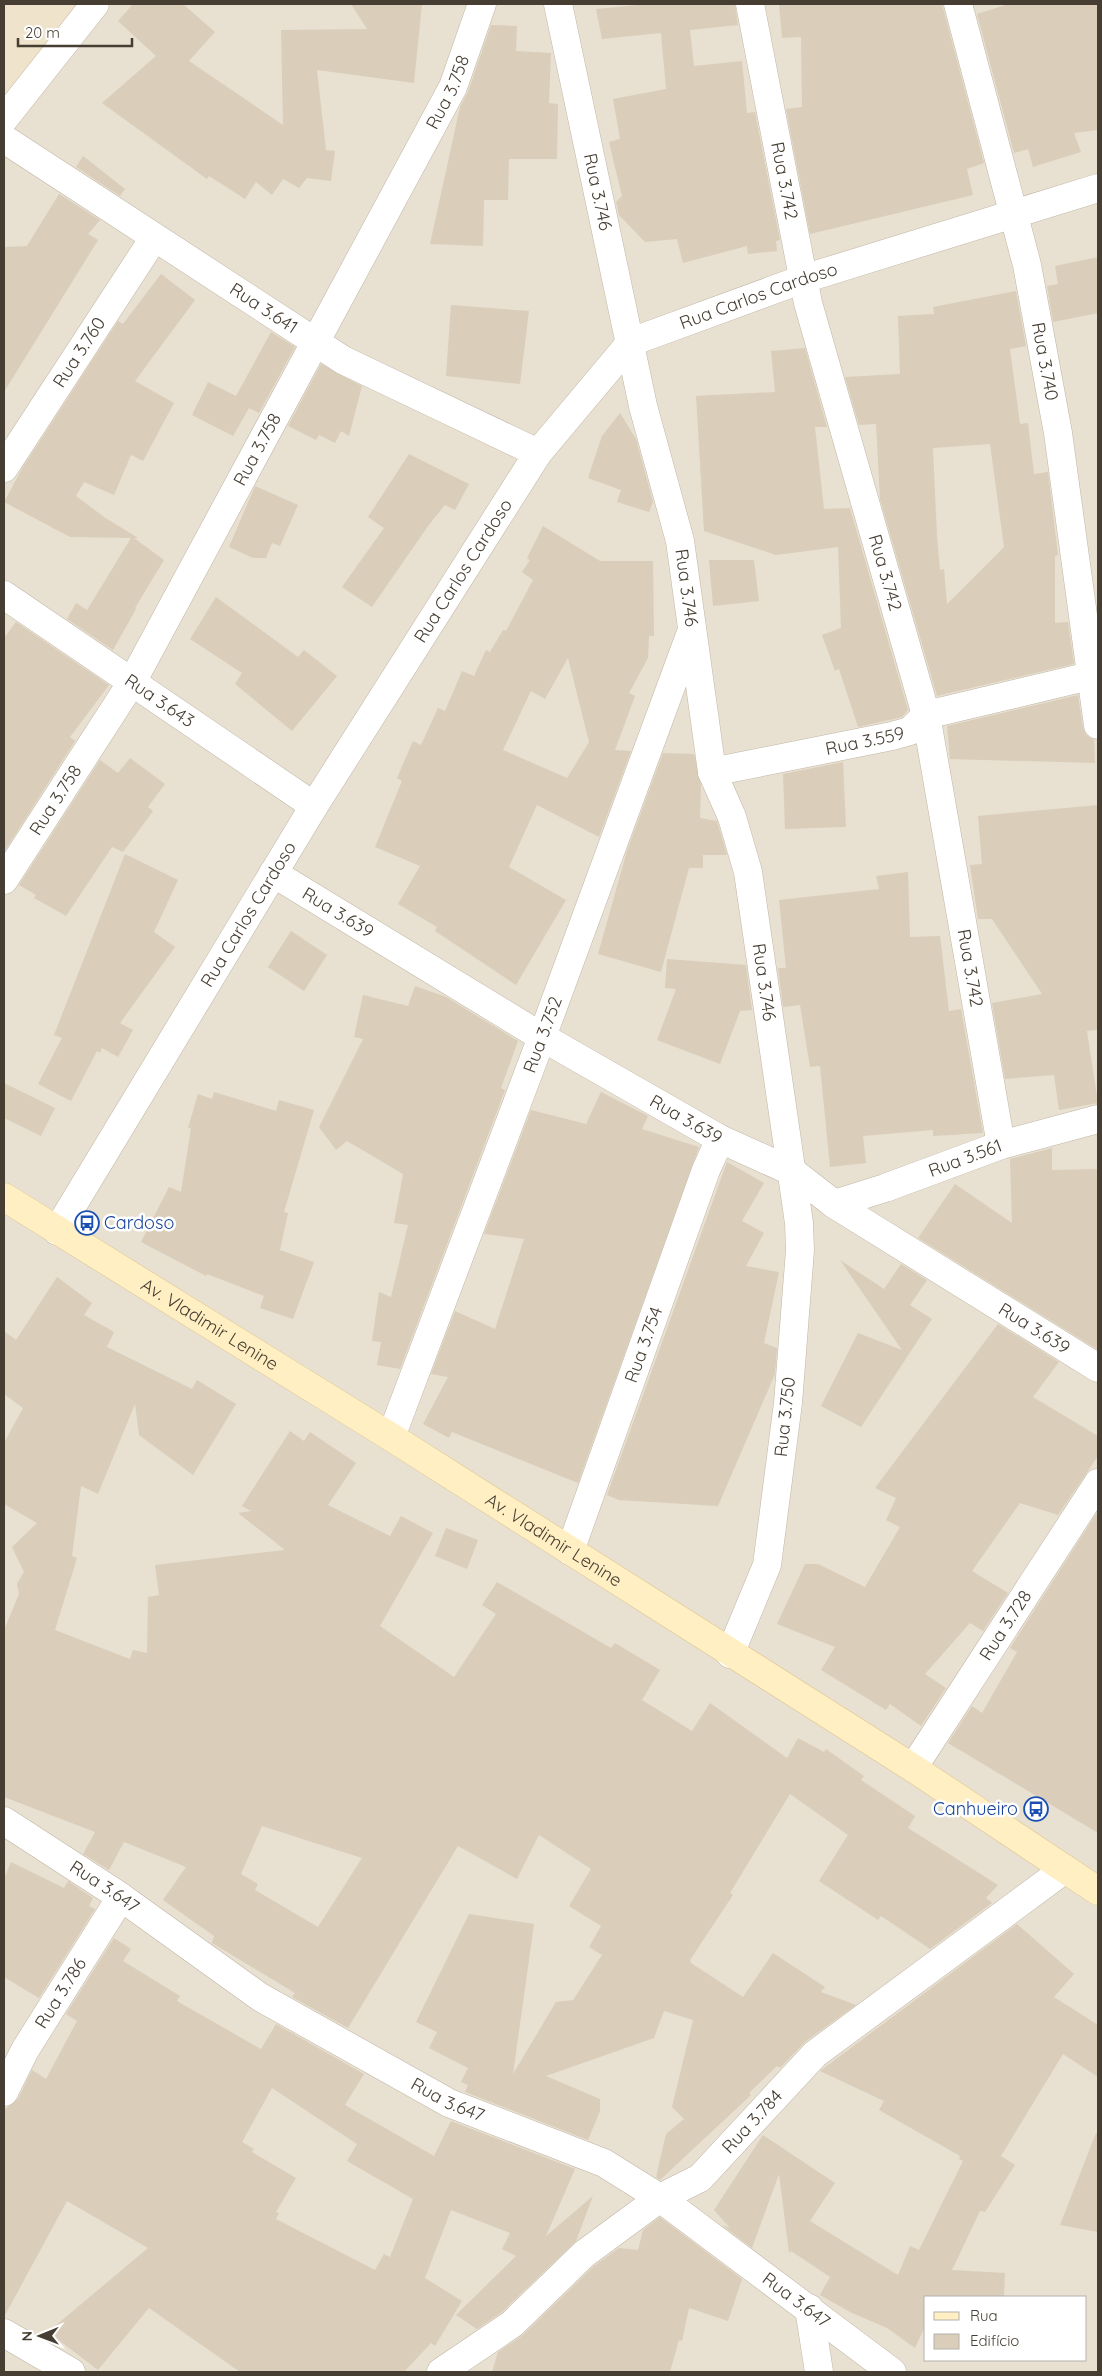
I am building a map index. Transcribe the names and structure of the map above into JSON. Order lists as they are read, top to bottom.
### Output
{
  "streets": {
    "main road": ["Av. Vladimir Lenine"],
    "street": [
      "Rua 3.758",
      "Rua 3.742",
      "Rua 3.746",
      "Rua Carlos Cardoso",
      "Rua 3.641",
      "Rua 3.760",
      "Rua 3.740",
      "Rua 3.643",
      "Rua 3.559",
      "Rua 3.639",
      "Rua 3.752",
      "Rua 3.561",
      "Rua 3.754",
      "Rua 3.750",
      "Rua 3.728",
      "Rua 3.647",
      "Rua 3.786",
      "Rua 3.784"
    ]
  },
  "crossings": [
    ["Rua 3.758", "Rua 3.641"],
    ["Rua 3.758", "Rua 3.643"],
    ["Rua 3.742", "Rua Carlos Cardoso"],
    ["Rua 3.742", "Rua 3.559"],
    ["Rua 3.742", "Rua 3.561"],
    ["Rua 3.746", "Rua Carlos Cardoso"],
    ["Rua 3.746", "Rua 3.559"],
    ["Rua 3.746", "Rua 3.639"],
    ["Rua 3.746", "Rua 3.752"],
    ["Rua 3.746", "Rua 3.750"],
    ["Rua Carlos Cardoso", "Rua 3.641"],
    ["Rua Carlos Cardoso", "Rua 3.740"],
    ["Rua Carlos Cardoso", "Rua 3.643"],
    ["Rua Carlos Cardoso", "Rua 3.639"],
    ["Rua Carlos Cardoso", "Av. Vladimir Lenine"],
    ["Rua 3.641", "Rua 3.760"],
    ["Rua 3.740", "Rua 3.559"],
    ["Rua 3.639", "Rua 3.752"],
    ["Rua 3.639", "Rua 3.561"],
    ["Rua 3.639", "Rua 3.754"],
    ["Rua 3.639", "Rua 3.750"],
    ["Rua 3.752", "Av. Vladimir Lenine"],
    ["Av. Vladimir Lenine", "Rua 3.754"],
    ["Av. Vladimir Lenine", "Rua 3.750"],
    ["Av. Vladimir Lenine", "Rua 3.728"],
    ["Av. Vladimir Lenine", "Rua 3.784"],
    ["Rua 3.647", "Rua 3.786"],
    ["Rua 3.647", "Rua 3.784"]
  ],
  "places": {
    "bus stop": ["Cardoso", "Canhueiro"]
  },
  "legend": ["Rua", "Edifício"],
  "scale_bar": "20 m",
  "north": "left"
}
